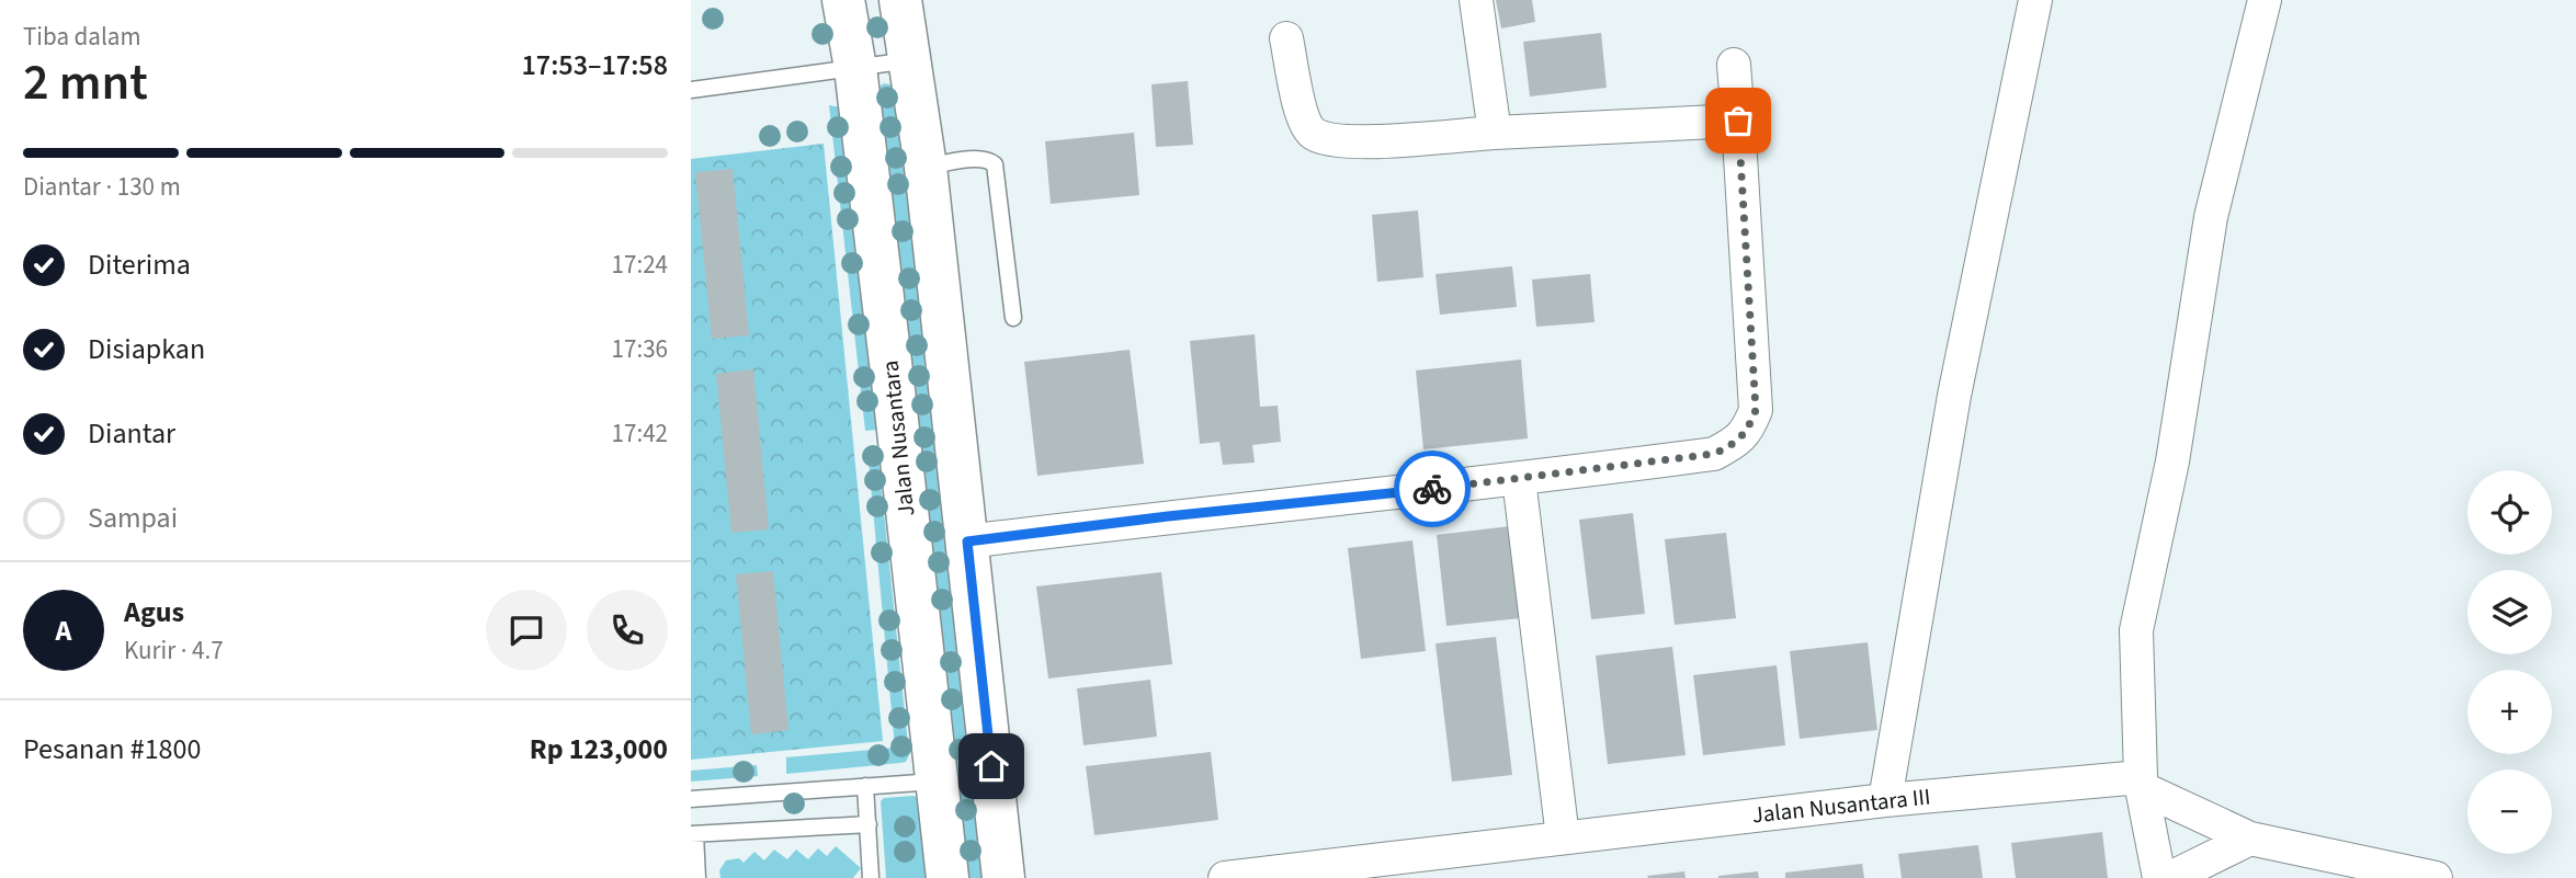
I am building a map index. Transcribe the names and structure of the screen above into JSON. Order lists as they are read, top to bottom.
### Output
{
  "streets": {
    "street": ["Jalan Nusantara", "Jalan Nusantara III"]
  },
  "page": {
    "heading": ["2 mnt", "Tiba dalam", "17:53–17:58"],
    "panel": [
      "Agus",
      "Kurir · 4.7",
      "Pesanan #1800",
      "Rp 123,000"
    ],
    "bar": "Diantar · 130 m",
    "list": [
      ["Diterima", "17:24"],
      ["Disiapkan", "17:36"],
      ["Diantar", "17:42"],
      "Sampai"
    ],
    "map_buttons": ["+", "−"],
    "round": "A"
  }
}
